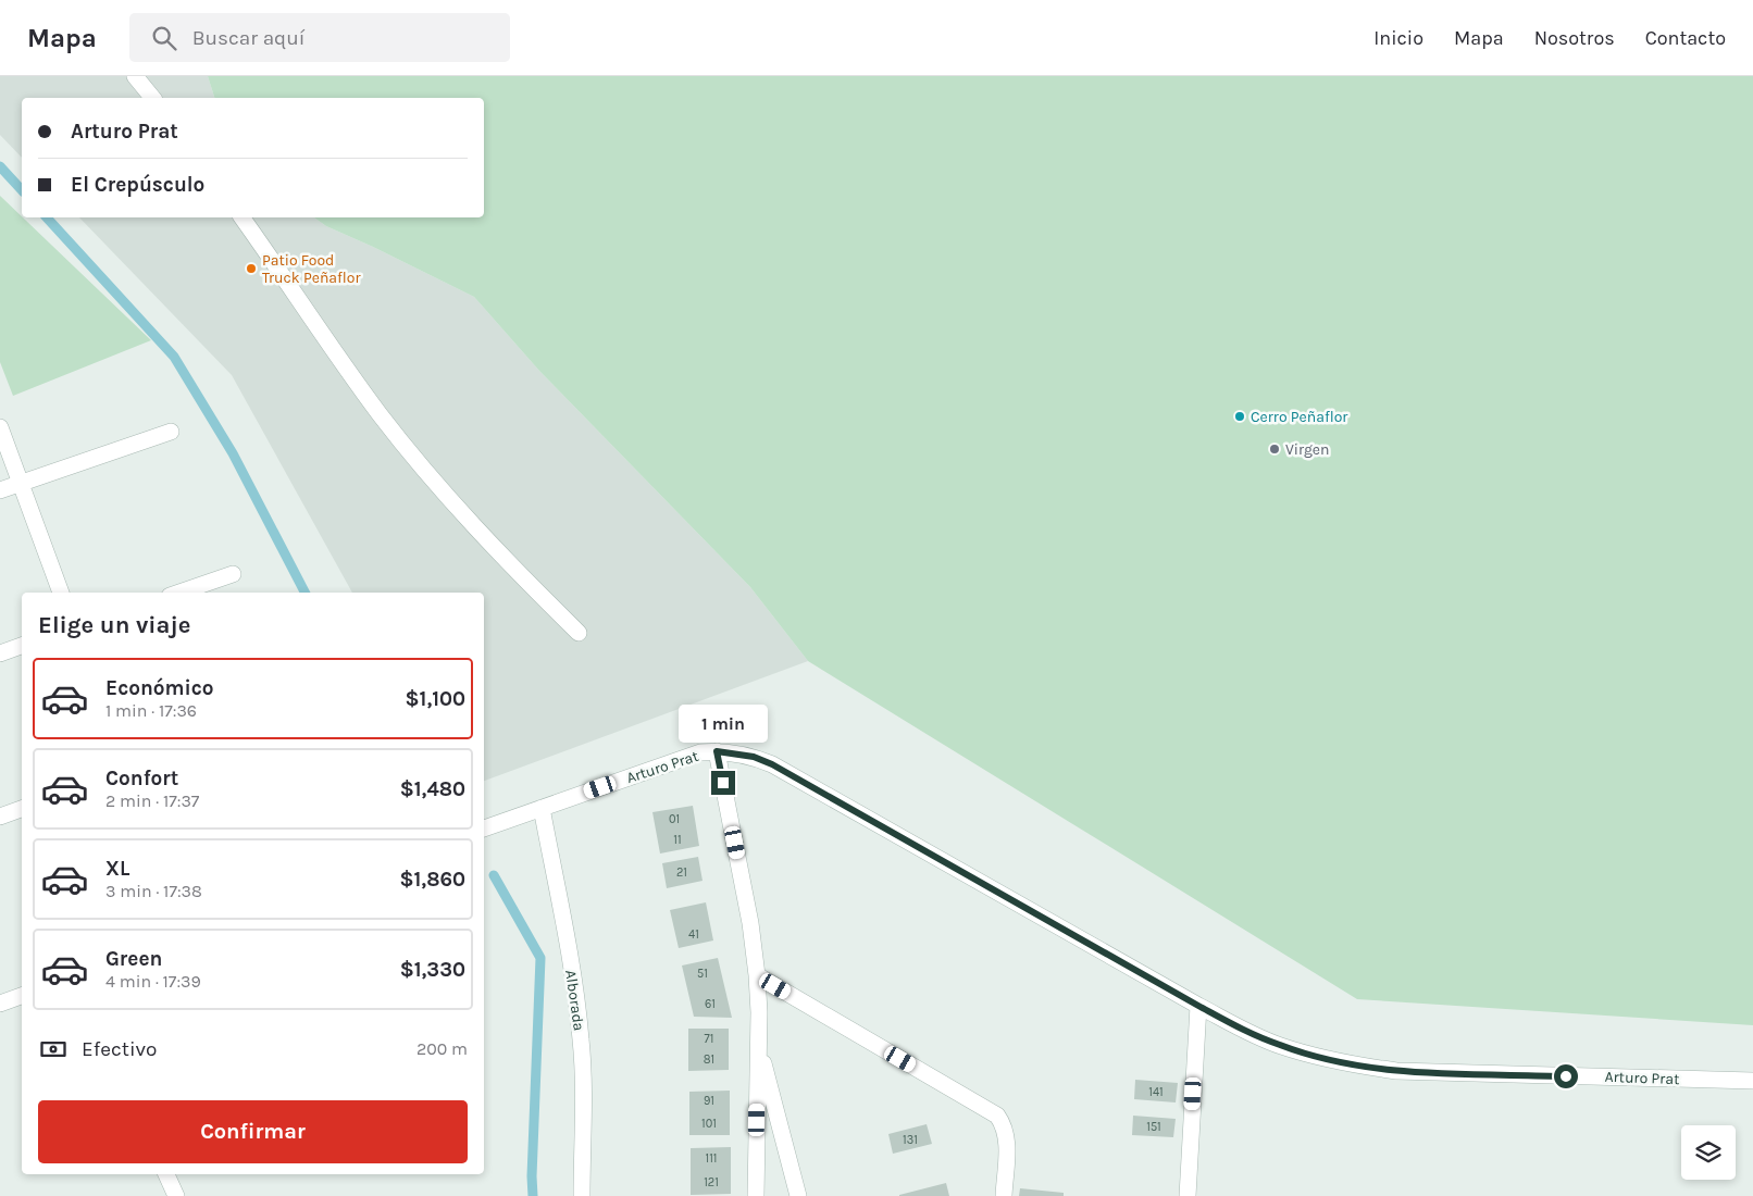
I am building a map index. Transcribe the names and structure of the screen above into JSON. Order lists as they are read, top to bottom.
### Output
{
  "streets": {
    "street": ["Arturo Prat", "Alborada"]
  },
  "crossings": [
    ["Arturo Prat", "Alborada"]
  ],
  "places": ["Patio Food Truck Peñaflor", "Cerro Peñaflor", "Virgen"],
  "house_numbers": [
    "01",
    "11",
    "21",
    "41",
    "51",
    "61",
    "71",
    "81",
    "141",
    "91",
    "101",
    "151",
    "131",
    "111",
    "121"
  ],
  "page": {
    "header": "Mapa",
    "search": "Buscar aquí",
    "nav": [
      "Inicio",
      "Mapa",
      "Nosotros",
      "Contacto"
    ],
    "banner": ["Arturo Prat", "El Crepúsculo"],
    "heading": "Elige un viaje",
    "list": [
      {
        "name": "Económico",
        "note": "1 min · 17:36",
        "value": "$1,100"
      },
      {
        "name": "Confort",
        "note": "2 min · 17:37",
        "value": "$1,480"
      },
      {
        "name": "XL",
        "note": "3 min · 17:38",
        "value": "$1,860"
      },
      {
        "name": "Green",
        "note": "4 min · 17:39",
        "value": "$1,330"
      }
    ],
    "bubble": "1 min",
    "pay": ["Efectivo", "200 m"],
    "buttons": "Confirmar"
  }
}
